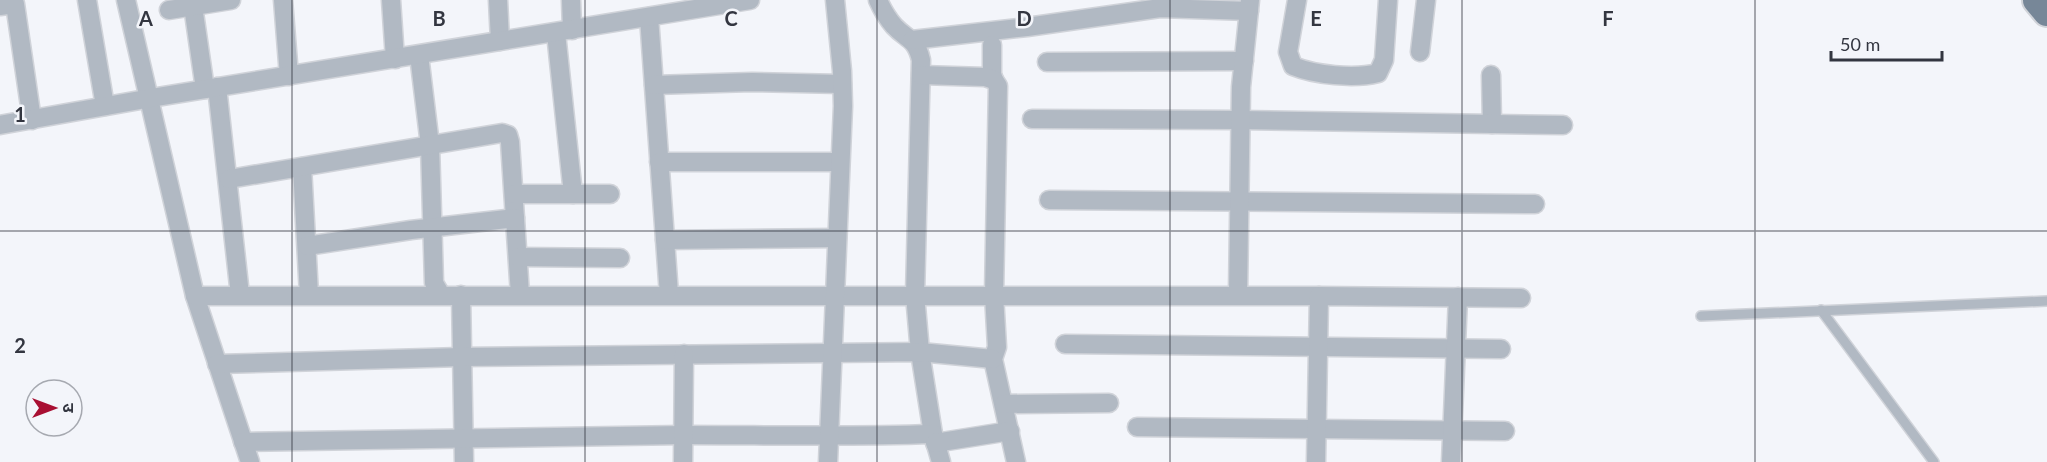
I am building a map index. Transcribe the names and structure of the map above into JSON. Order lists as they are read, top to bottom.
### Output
{
  "scale_bar": "50 m",
  "north": "right",
  "grid": {
    "columns": [
      "A",
      "B",
      "C",
      "D",
      "E",
      "F"
    ],
    "rows": ["1", "2"]
  }
}
